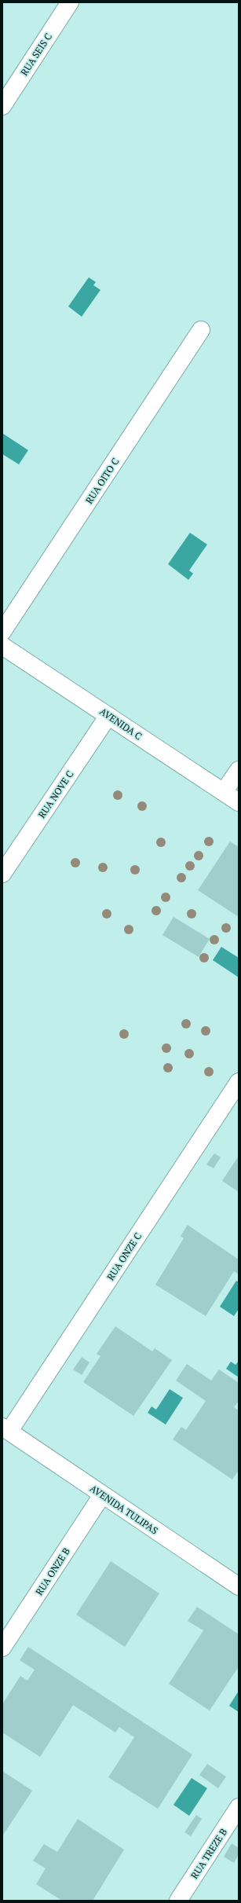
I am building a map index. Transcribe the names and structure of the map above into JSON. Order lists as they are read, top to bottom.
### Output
{
  "streets": {
    "street": [
      "RUA SEIS C",
      "RUA OITO C",
      "AVENIDA C",
      "RUA NOVE C",
      "RUA ONZE C",
      "AVENIDA TULIPAS",
      "RUA ONZE B",
      "RUA TREZE B"
    ]
  },
  "crossings": [
    ["AVENIDA C", "RUA NOVE C"],
    ["RUA ONZE C", "AVENIDA TULIPAS"],
    ["AVENIDA TULIPAS", "RUA ONZE B"]
  ]
}
